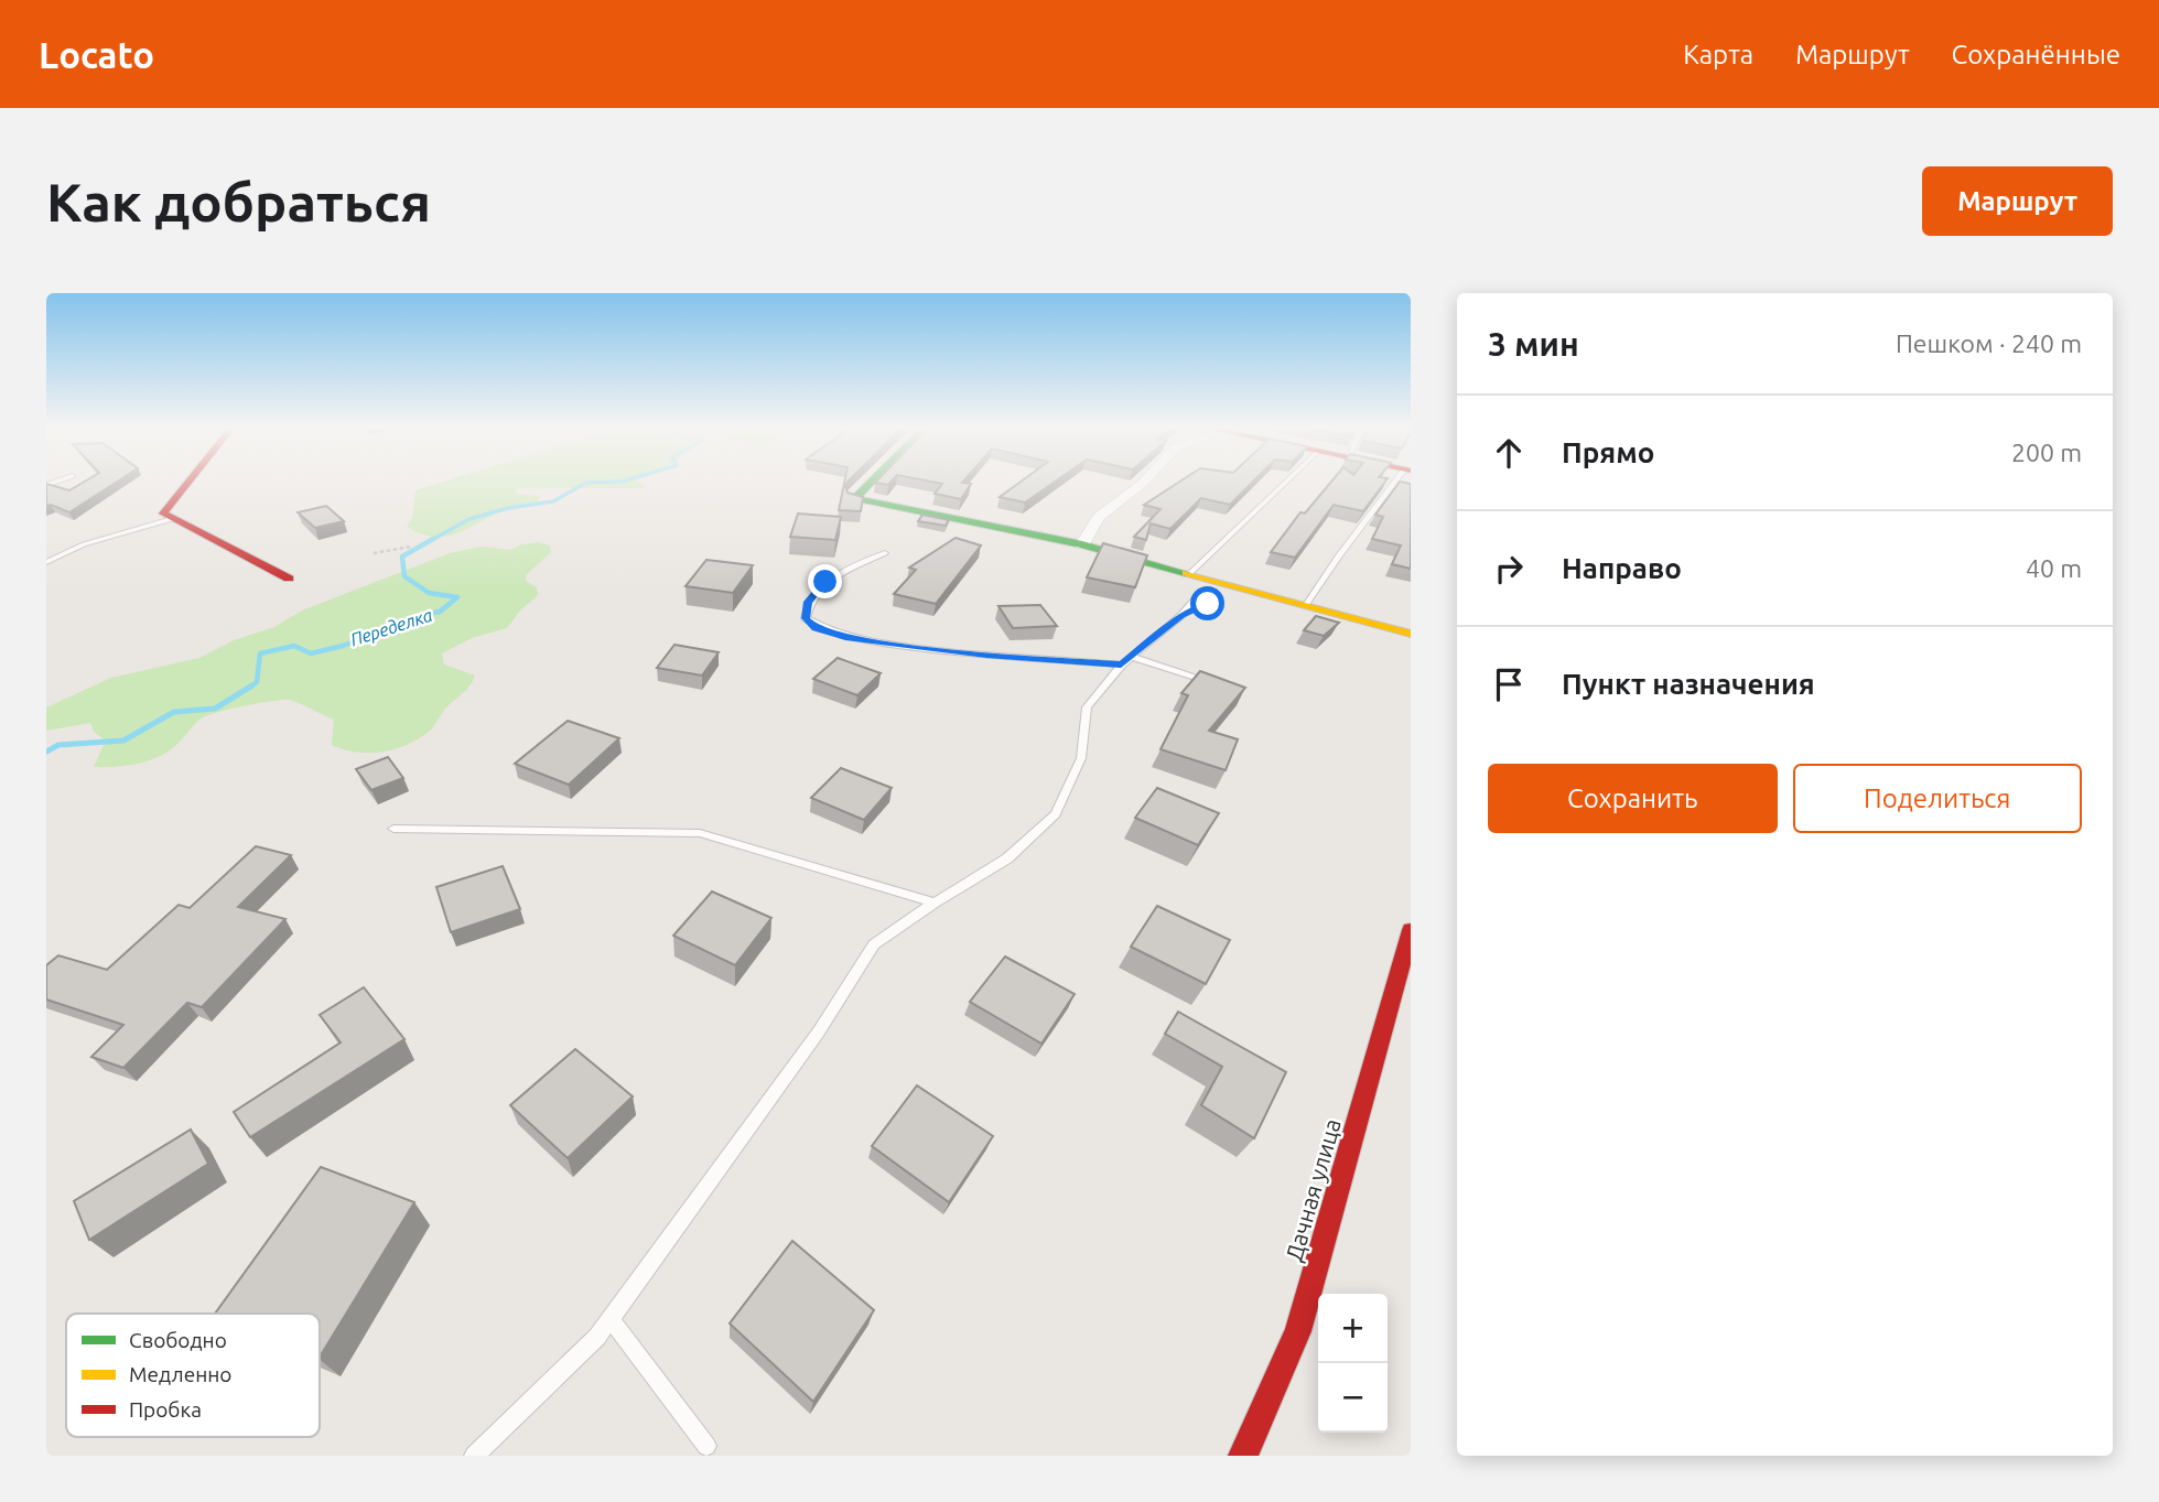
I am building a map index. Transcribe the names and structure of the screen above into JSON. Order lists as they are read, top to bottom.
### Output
{
  "streets": {
    "street": ["Дачная улица"]
  },
  "water": ["Переделка"],
  "legend": ["Свободно", "Медленно", "Пробка"],
  "page": {
    "header": "Locato",
    "nav": ["Карта", "Маршрут", "Сохранённые"],
    "buttons": [
      "Маршрут",
      ["Сохранить", "Поделиться"]
    ],
    "title": "Как добраться",
    "heading": ["3 мин", "Пешком · 240 m"],
    "list": [
      ["Прямо", "200 m"],
      ["Направо", "40 m"],
      "Пункт назначения"
    ],
    "map_buttons": ["+", "−"]
  }
}
